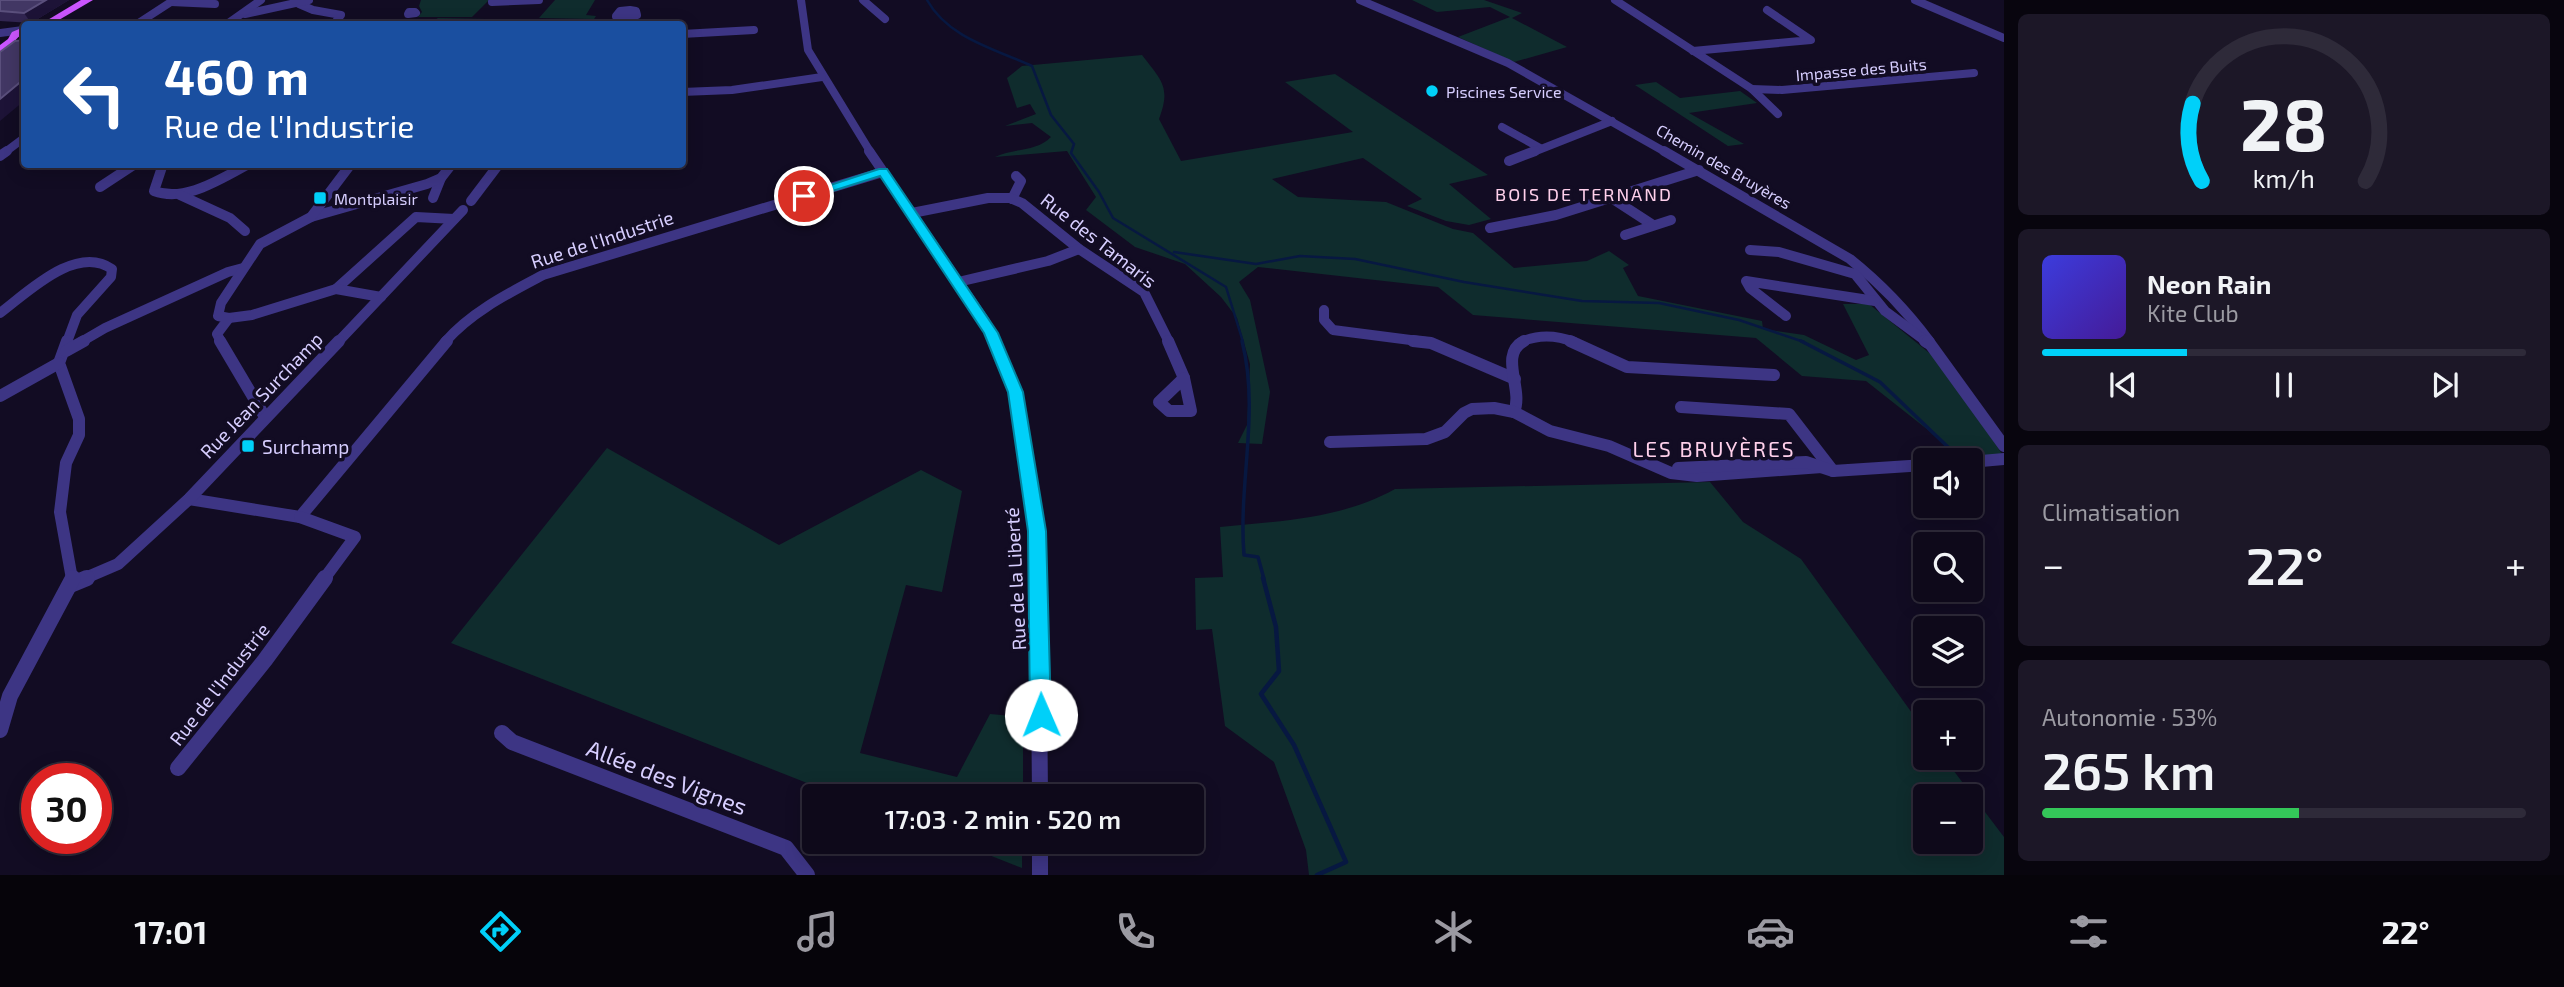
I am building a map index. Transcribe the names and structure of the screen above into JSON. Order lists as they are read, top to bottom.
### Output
{
  "streets": {
    "street": [
      "Impasse des Buits",
      "Chemin des Bruyères",
      "Rue de l'Industrie",
      "Rue des Tamaris",
      "Rue Jean Surchamp",
      "Rue de la Liberté",
      "Allée des Vignes"
    ]
  },
  "crossings": [
    ["Rue de l'Industrie", "Rue Jean Surchamp"],
    ["Rue de l'Industrie", "Rue de la Liberté"],
    ["Rue des Tamaris", "Rue de la Liberté"]
  ],
  "districts": ["BOIS DE TERNAND", "LES BRUYÈRES"],
  "places": {
    "other": ["Piscines Service"],
    "transit": ["Montplaisir", "Surchamp"]
  },
  "page": {
    "turn": ["460 m", "Rue de l'Industrie"],
    "song": ["Neon Rain", "Kite Club"],
    "tile": [
      "Climatisation",
      ["Autonomie · 53%", "265 km"]
    ],
    "map_buttons": ["+", "−"],
    "heat": ["−", "22°", "+"],
    "limit": "30",
    "trip": "17:03 · 2 min · 520 m",
    "tabs": ["17:01", "22°"],
    "gauge": ["28", "km/h"]
  }
}
